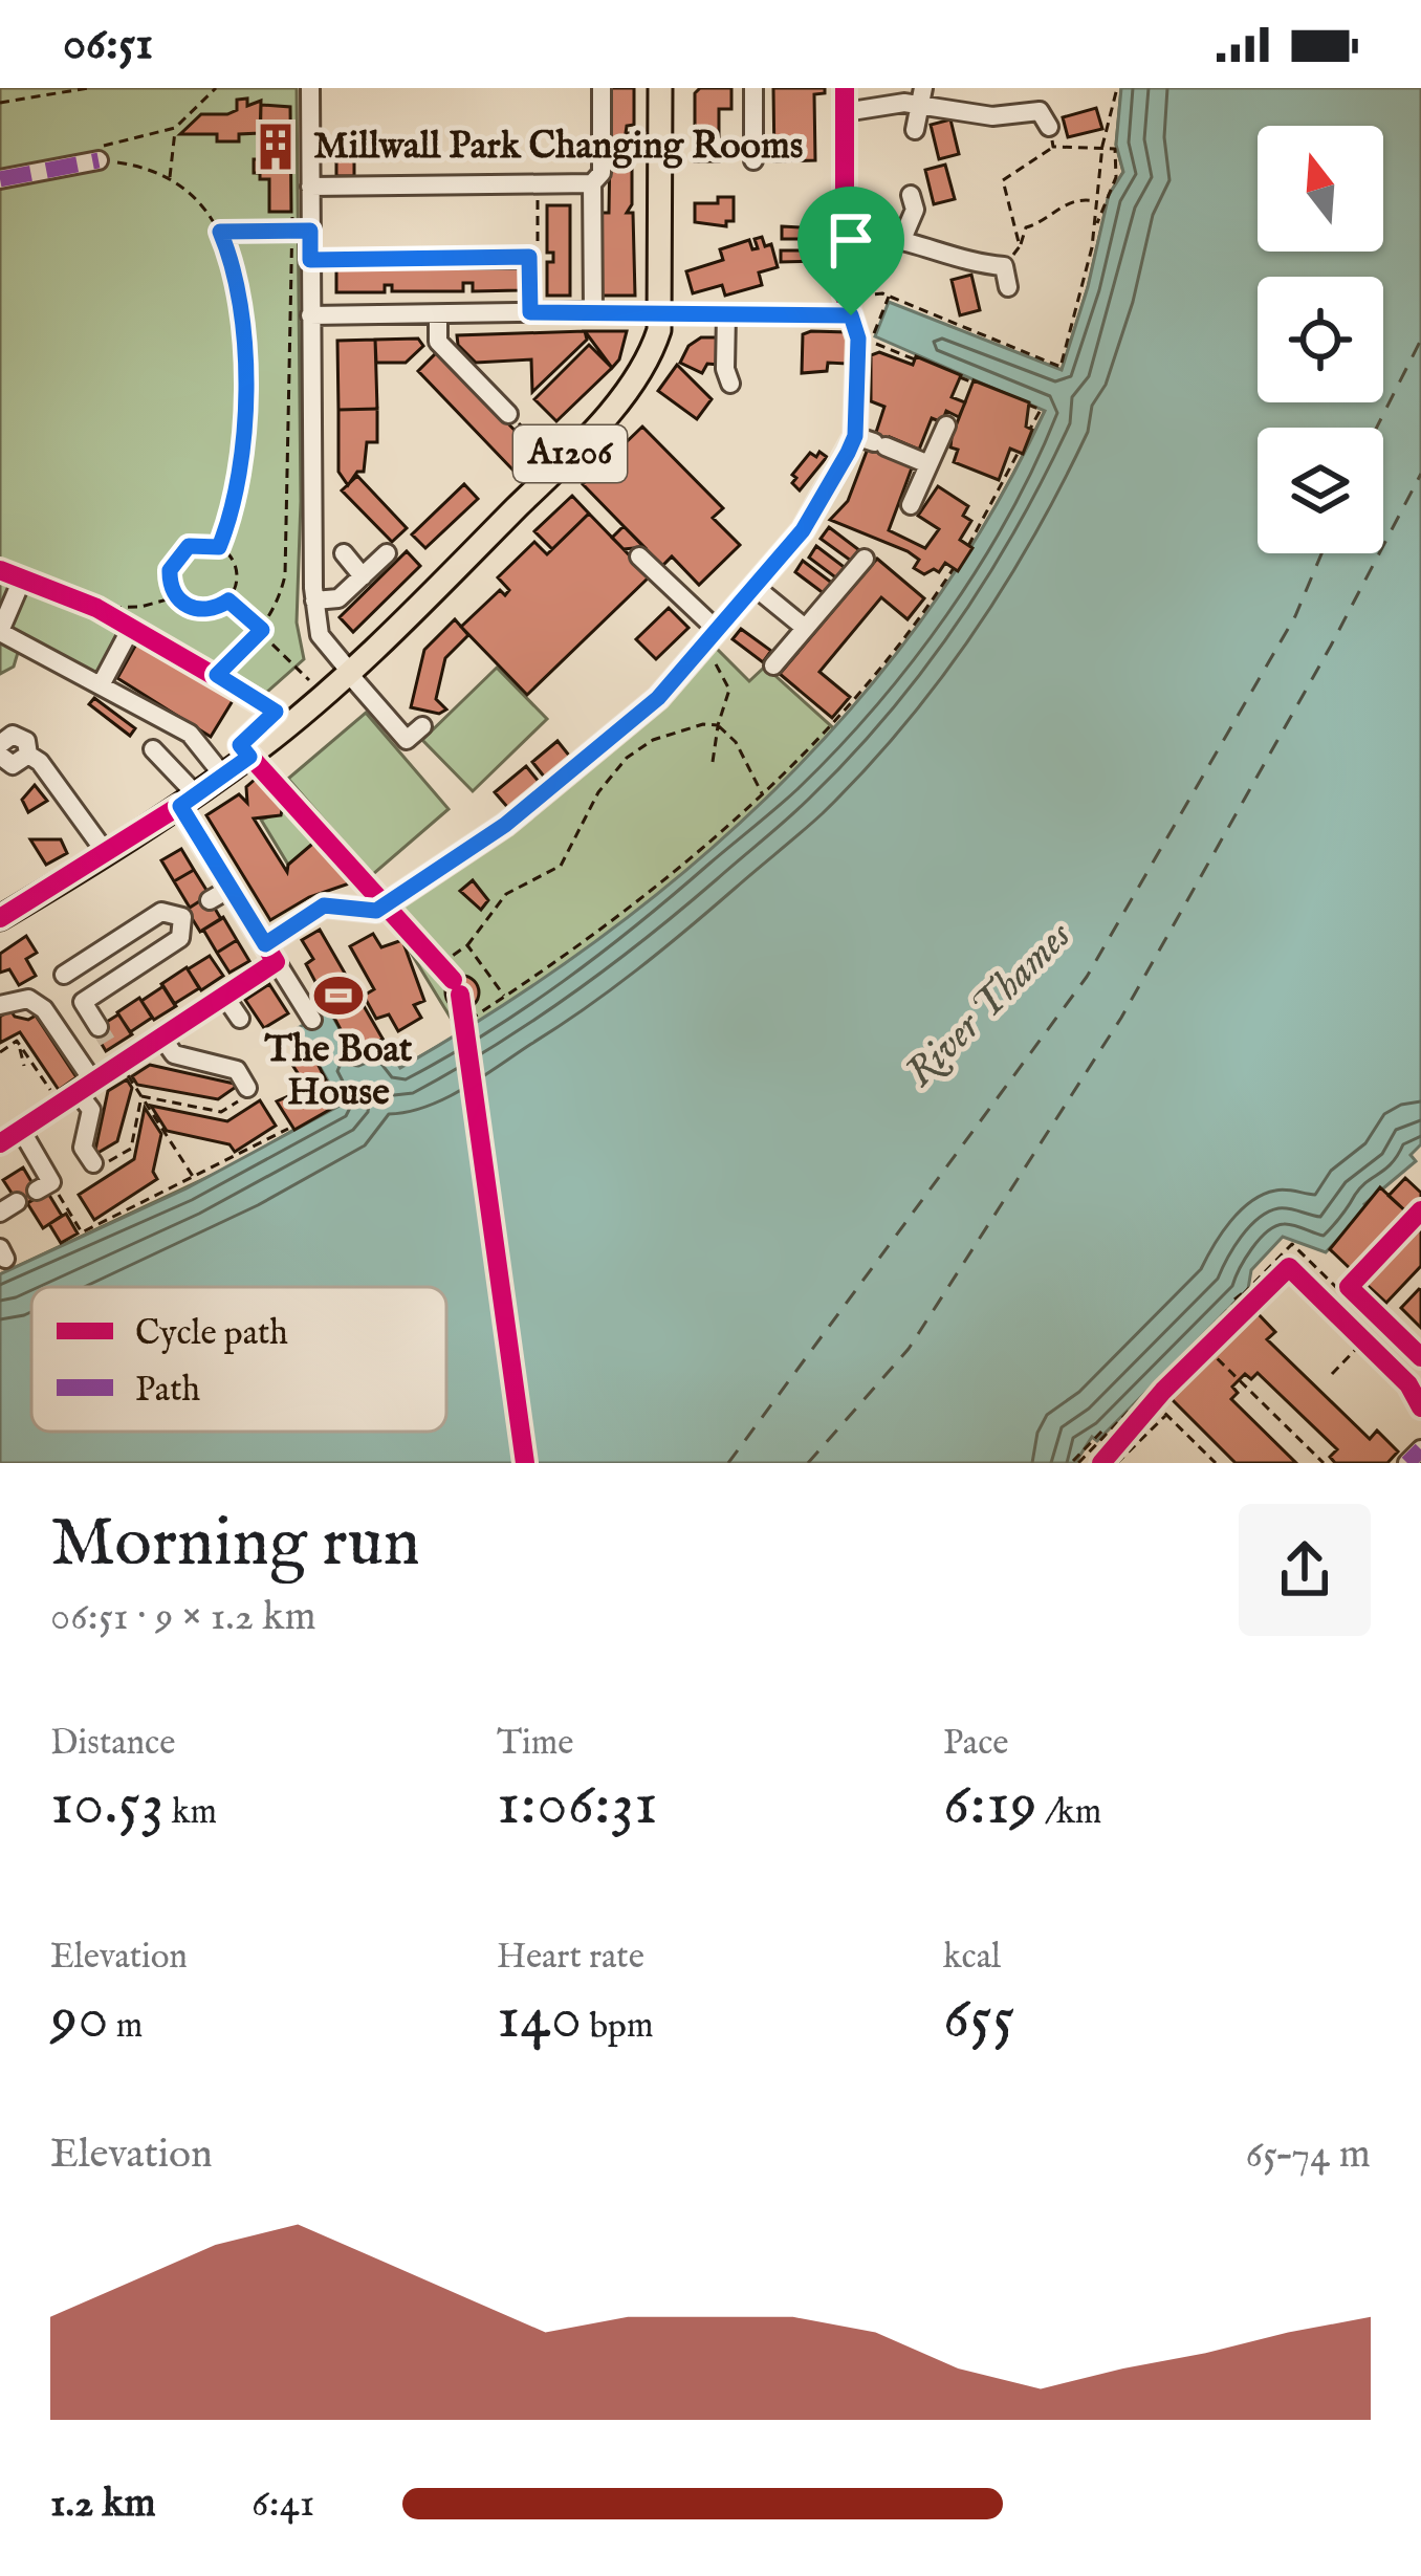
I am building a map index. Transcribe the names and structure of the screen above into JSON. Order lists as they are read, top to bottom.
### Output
{
  "streets": {
    "main road": ["A1206"]
  },
  "water": ["River Thames"],
  "places": {
    "building": ["Millwall Park Changing Rooms"],
    "sports": ["The Boat House"]
  },
  "legend": ["Cycle path", "Path"],
  "north": "top",
  "page": {
    "status": "06:51",
    "heading": ["Morning run", "06:51 · 9 × 1.2 km"],
    "stats": [
      ["Distance", "10.53 km"],
      ["Time", "1:06:31"],
      ["Pace", "6:19 /km"],
      ["Elevation", "90 m"],
      ["Heart rate", "140 bpm"],
      ["kcal", "655"]
    ],
    "chart": ["Elevation", "65–74 m"],
    "list": [
      {
        "name": "1.2 km",
        "note": "6:41"
      }
    ]
  }
}
